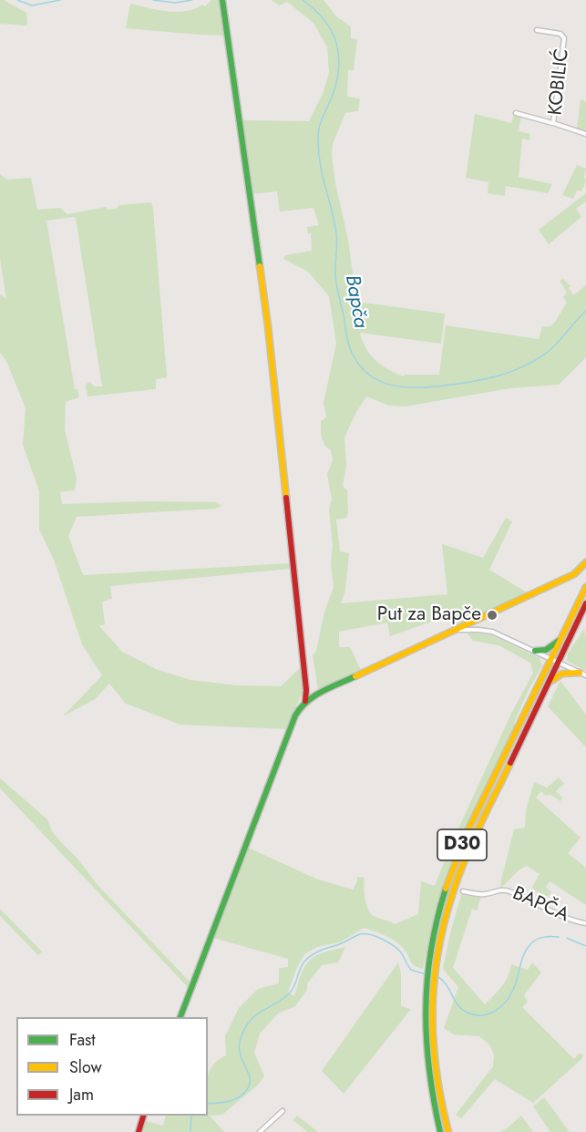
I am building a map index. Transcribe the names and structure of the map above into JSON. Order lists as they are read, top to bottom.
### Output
{
  "streets": {
    "main road": ["D30"],
    "street": ["KOBILIĆ", "BAPČA"]
  },
  "water": ["Bapča"],
  "places": ["Put za Bapče"],
  "legend": ["Fast", "Slow", "Jam"]
}
